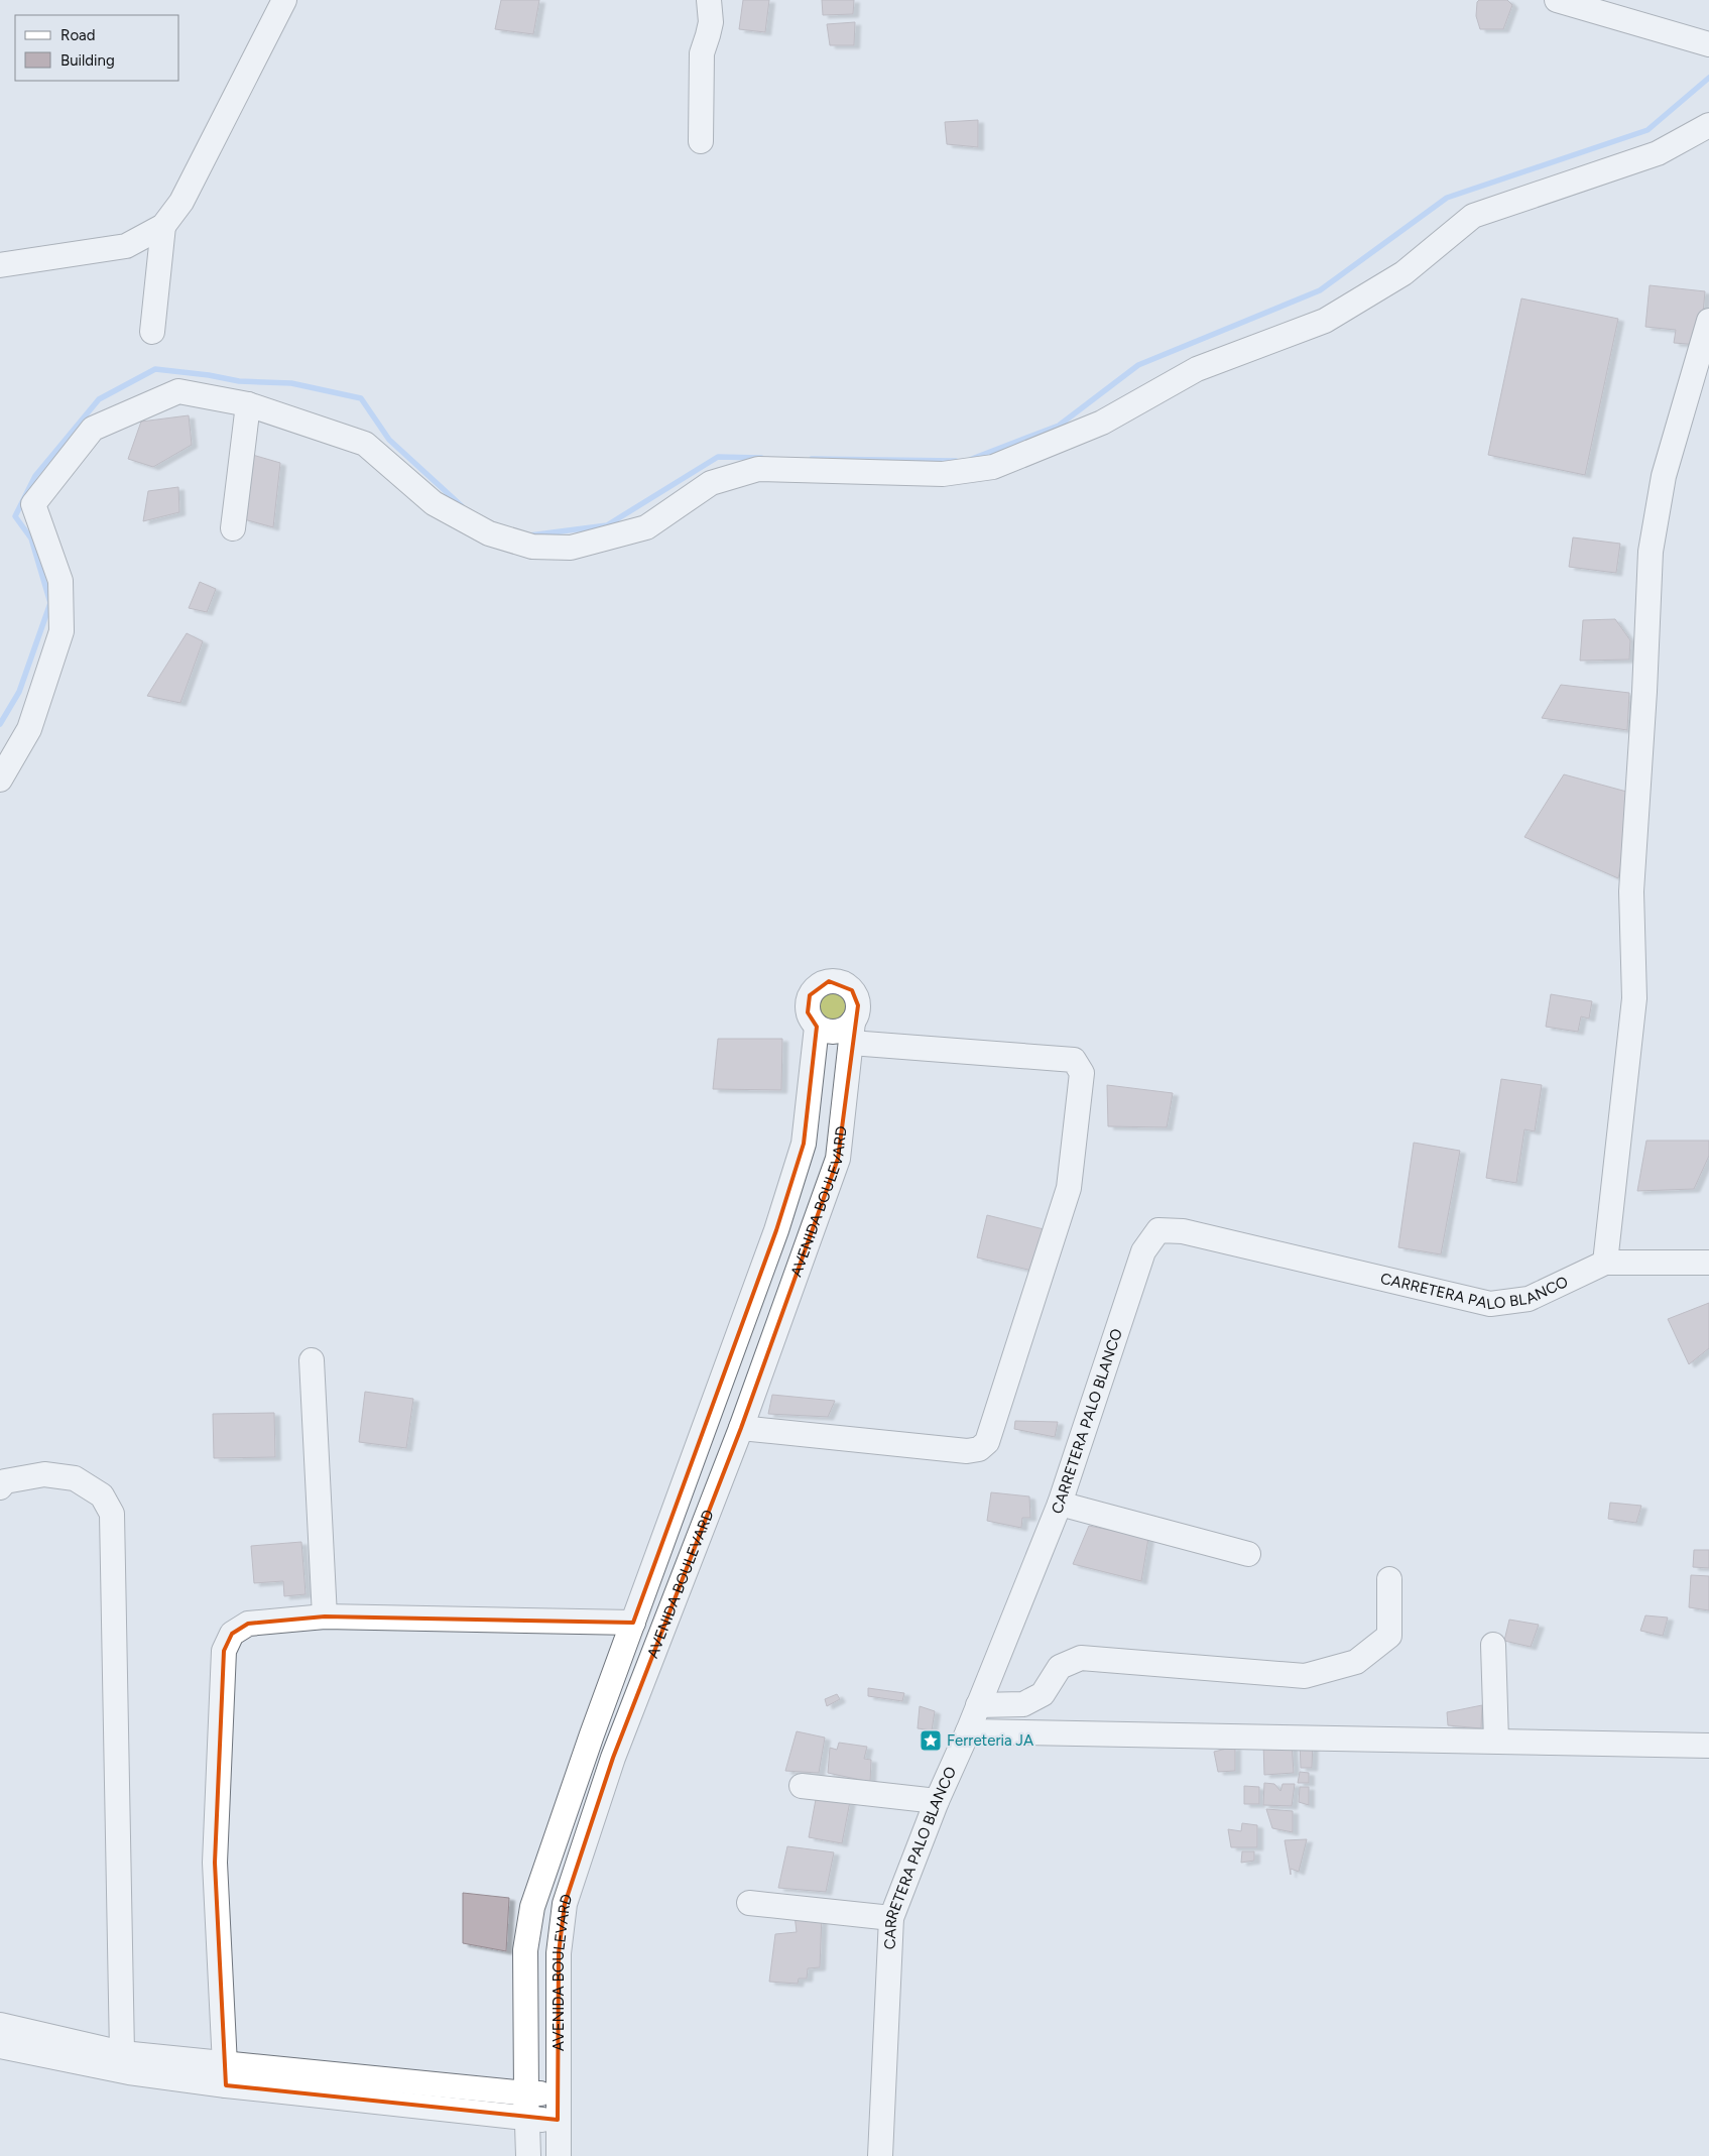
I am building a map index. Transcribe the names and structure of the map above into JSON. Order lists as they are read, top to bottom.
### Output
{
  "streets": {
    "street": ["AVENIDA BOULEVARD", "CARRETERA PALO BLANCO"]
  },
  "places": {
    "place": ["Ferreteria JA"]
  },
  "legend": ["Road", "Building"]
}
